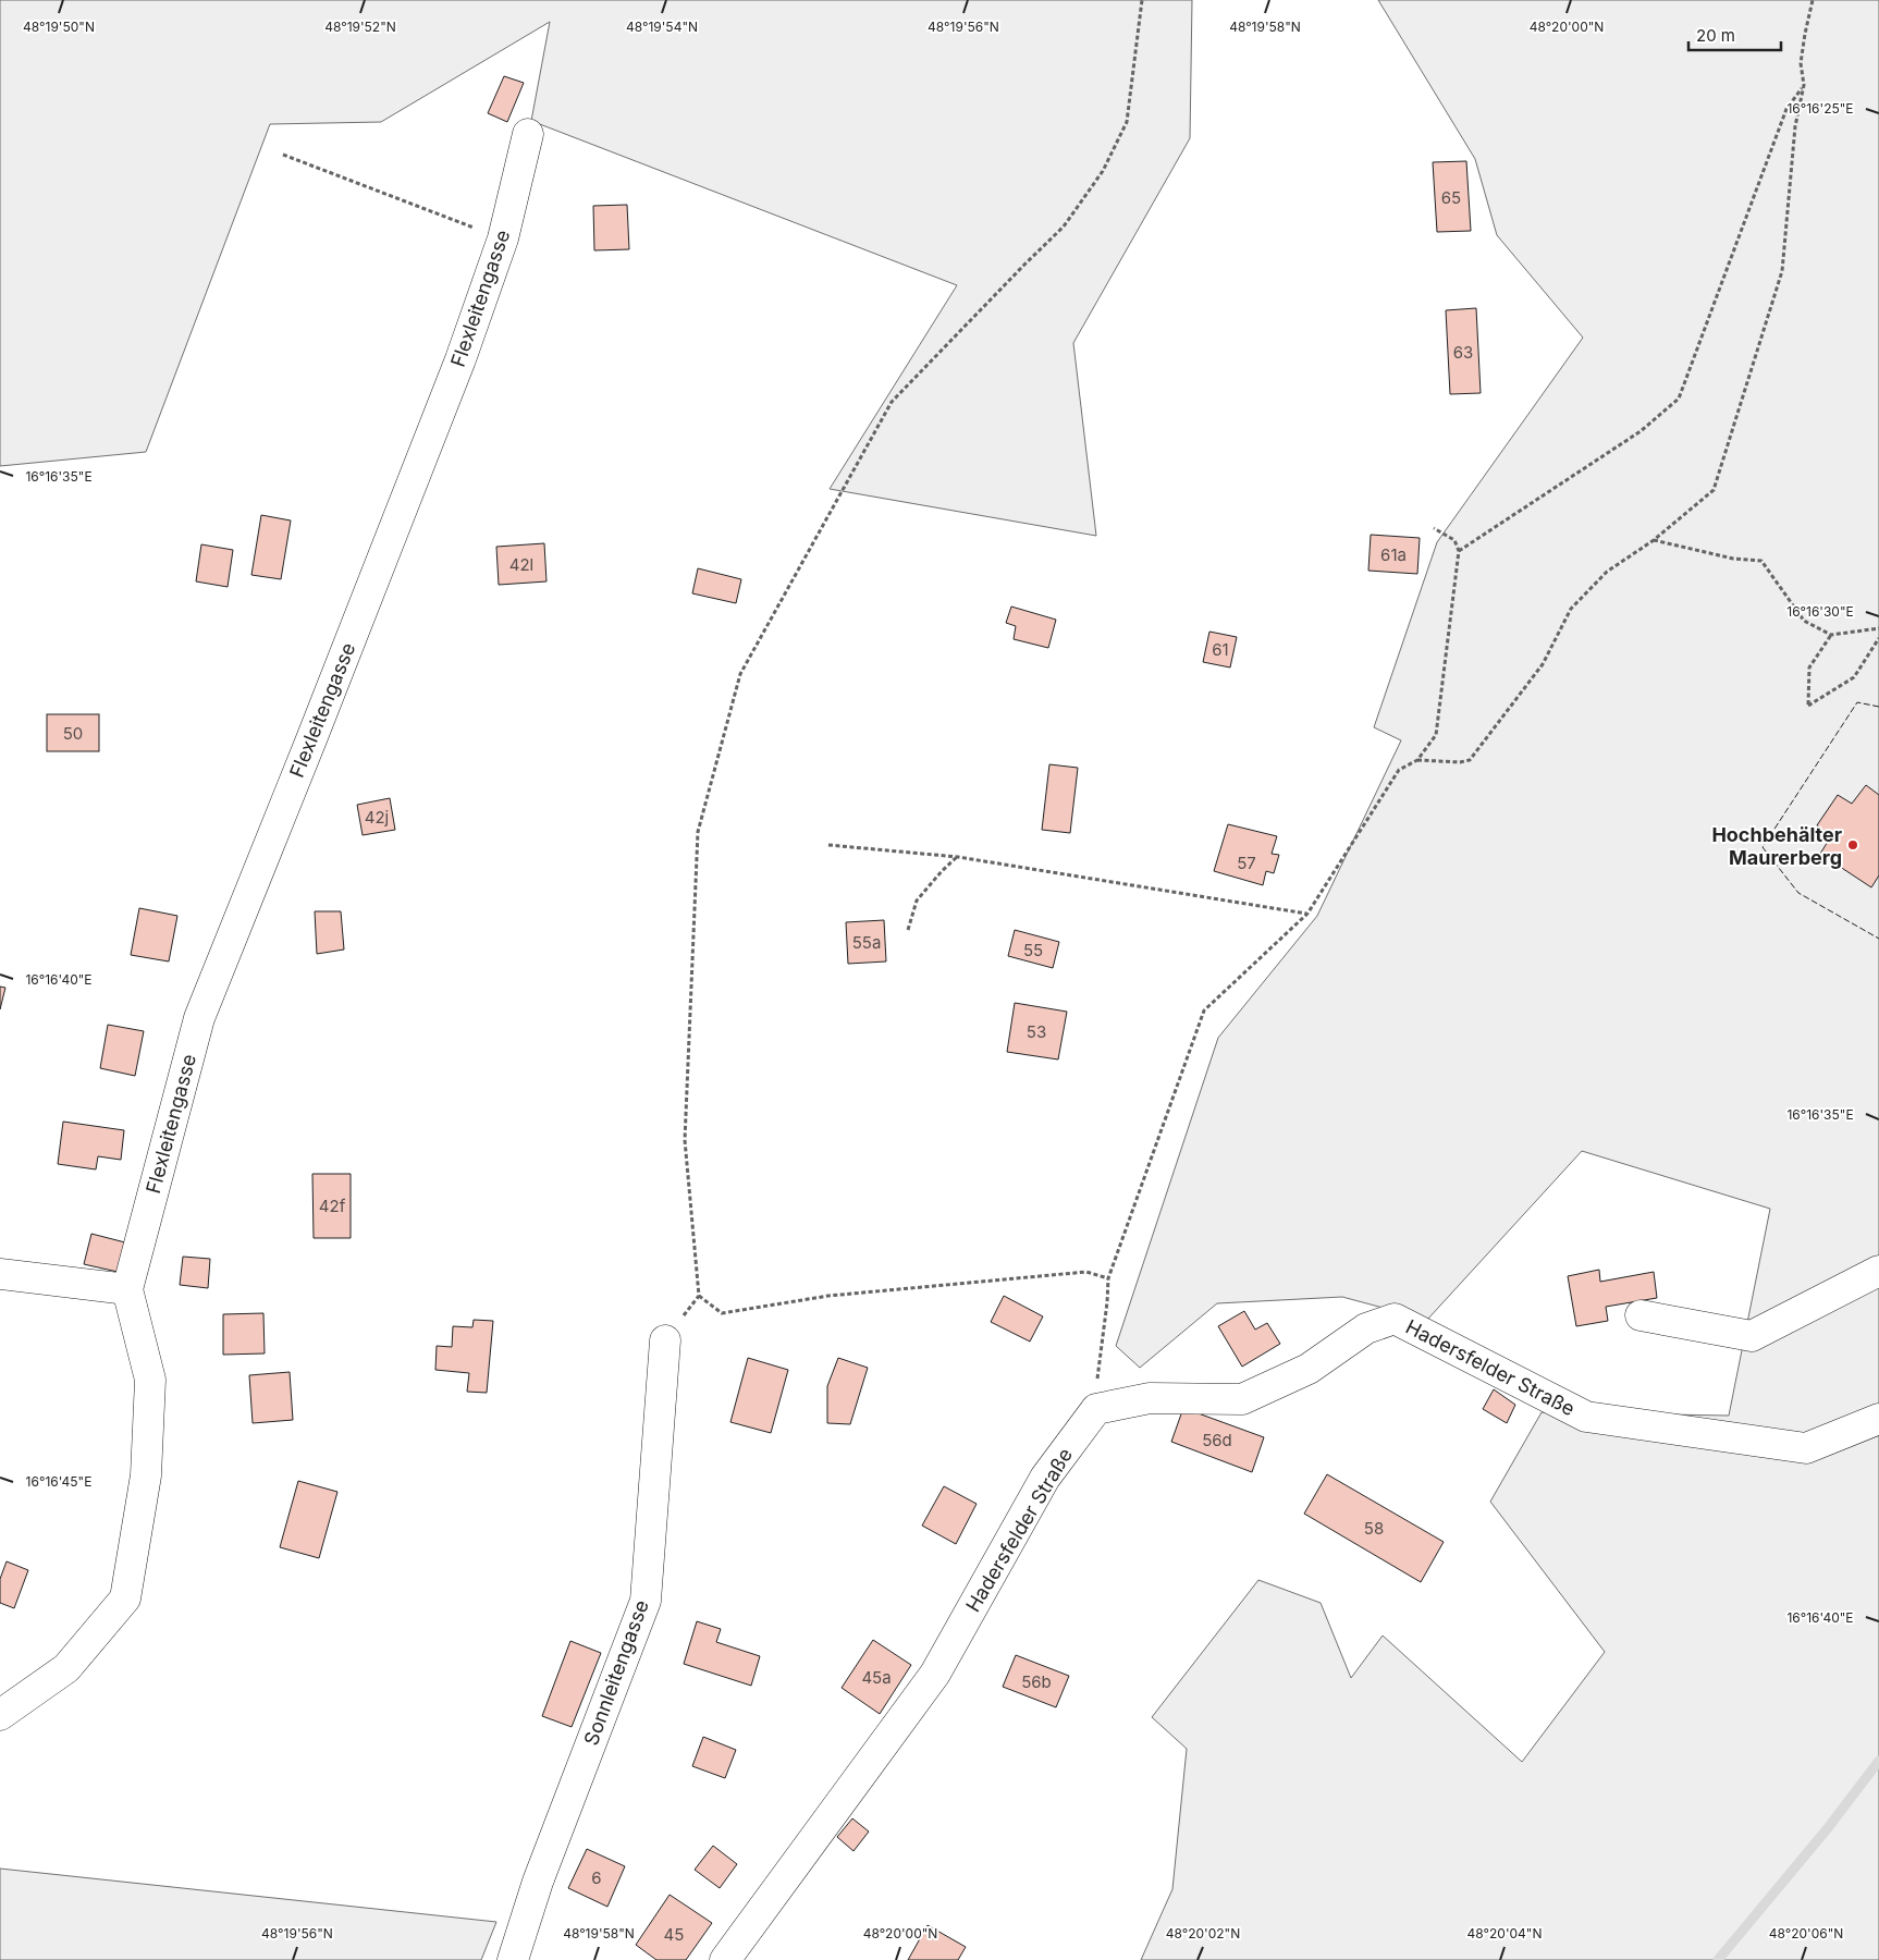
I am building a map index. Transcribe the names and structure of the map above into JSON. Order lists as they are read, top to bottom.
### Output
{
  "streets": {
    "street": ["Flexleitengasse", "Hadersfelder Straße", "Sonnleitengasse"]
  },
  "places": ["Hochbehälter Maurerberg"],
  "house_numbers": [
    "65",
    "63",
    "61a",
    "42l",
    "61",
    "50",
    "42j",
    "57",
    "55a",
    "55",
    "53",
    "42f",
    "56d",
    "58",
    "45a",
    "56b",
    "6",
    "45"
  ],
  "scale_bar": "20 m",
  "coordinates": [
    "48°19'58\"N",
    "48°19'50\"N",
    "48°19'52\"N",
    "48°19'54\"N",
    "48°19'56\"N",
    "48°20'00\"N",
    "16°16'25\"E",
    "16°16'35\"E",
    "16°16'30\"E",
    "16°16'40\"E",
    "16°16'45\"E",
    "48°20'02\"N",
    "48°20'04\"N",
    "48°20'06\"N"
  ]
}
